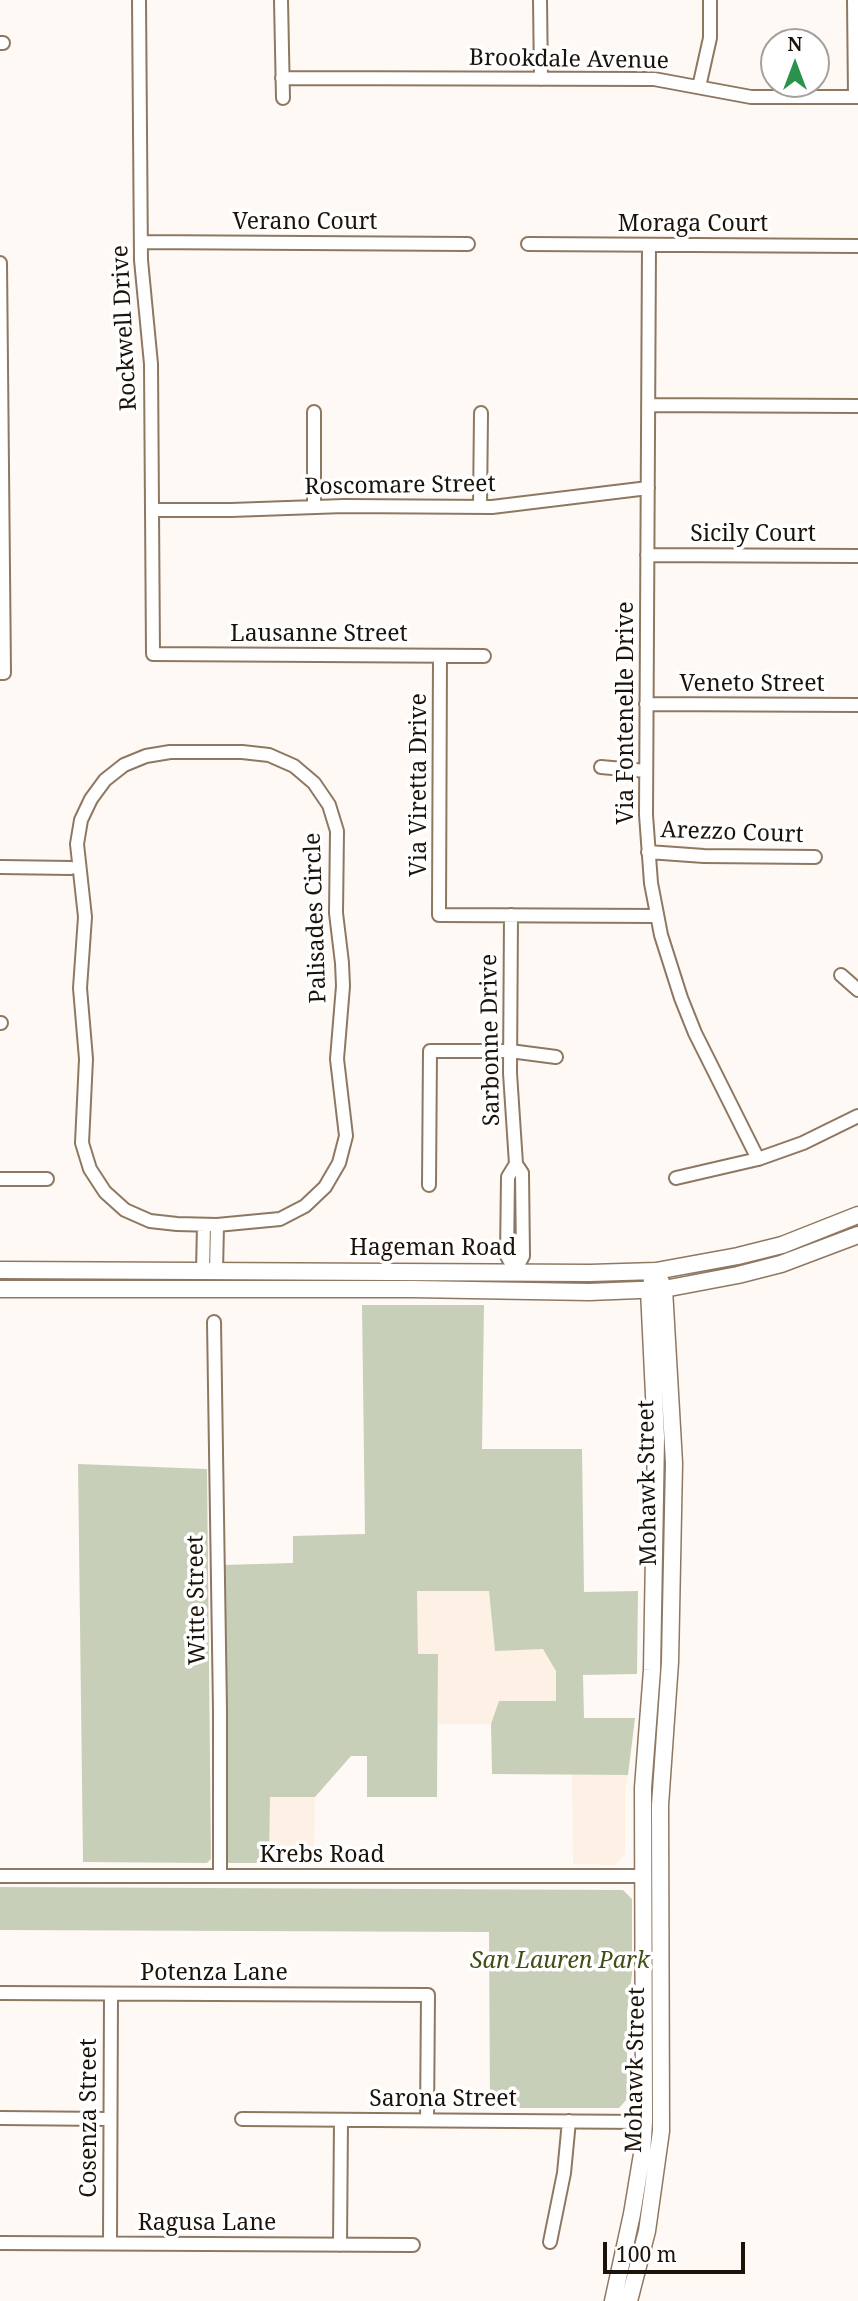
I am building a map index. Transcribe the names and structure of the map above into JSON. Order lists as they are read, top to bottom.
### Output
{
  "streets": {
    "main road": ["Hageman Road", "Mohawk Street"],
    "street": [
      "Brookdale Avenue",
      "Verano Court",
      "Moraga Court",
      "Rockwell Drive",
      "Roscomare Street",
      "Sicily Court",
      "Lausanne Street",
      "Veneto Street",
      "Via Fontenelle Drive",
      "Via Viretta Drive",
      "Arezzo Court",
      "Palisades Circle",
      "Sarbonne Drive",
      "Witte Street",
      "Krebs Road",
      "Potenza Lane",
      "Sarona Street",
      "Cosenza Street",
      "Ragusa Lane"
    ]
  },
  "crossings": [
    ["Verano Court", "Rockwell Drive"],
    ["Moraga Court", "Via Fontenelle Drive"],
    ["Rockwell Drive", "Roscomare Street"],
    ["Rockwell Drive", "Lausanne Street"],
    ["Roscomare Street", "Via Fontenelle Drive"],
    ["Sicily Court", "Via Fontenelle Drive"],
    ["Lausanne Street", "Via Viretta Drive"],
    ["Veneto Street", "Via Fontenelle Drive"],
    ["Via Fontenelle Drive", "Arezzo Court"],
    ["Via Viretta Drive", "Sarbonne Drive"],
    ["Sarbonne Drive", "Hageman Road"],
    ["Hageman Road", "Mohawk Street"],
    ["Mohawk Street", "Krebs Road"],
    ["Witte Street", "Krebs Road"],
    ["Potenza Lane", "Sarona Street"],
    ["Potenza Lane", "Cosenza Street"],
    ["Cosenza Street", "Ragusa Lane"]
  ],
  "parks": ["San Lauren Park"],
  "scale_bar": "100 m",
  "north": "top"
}
